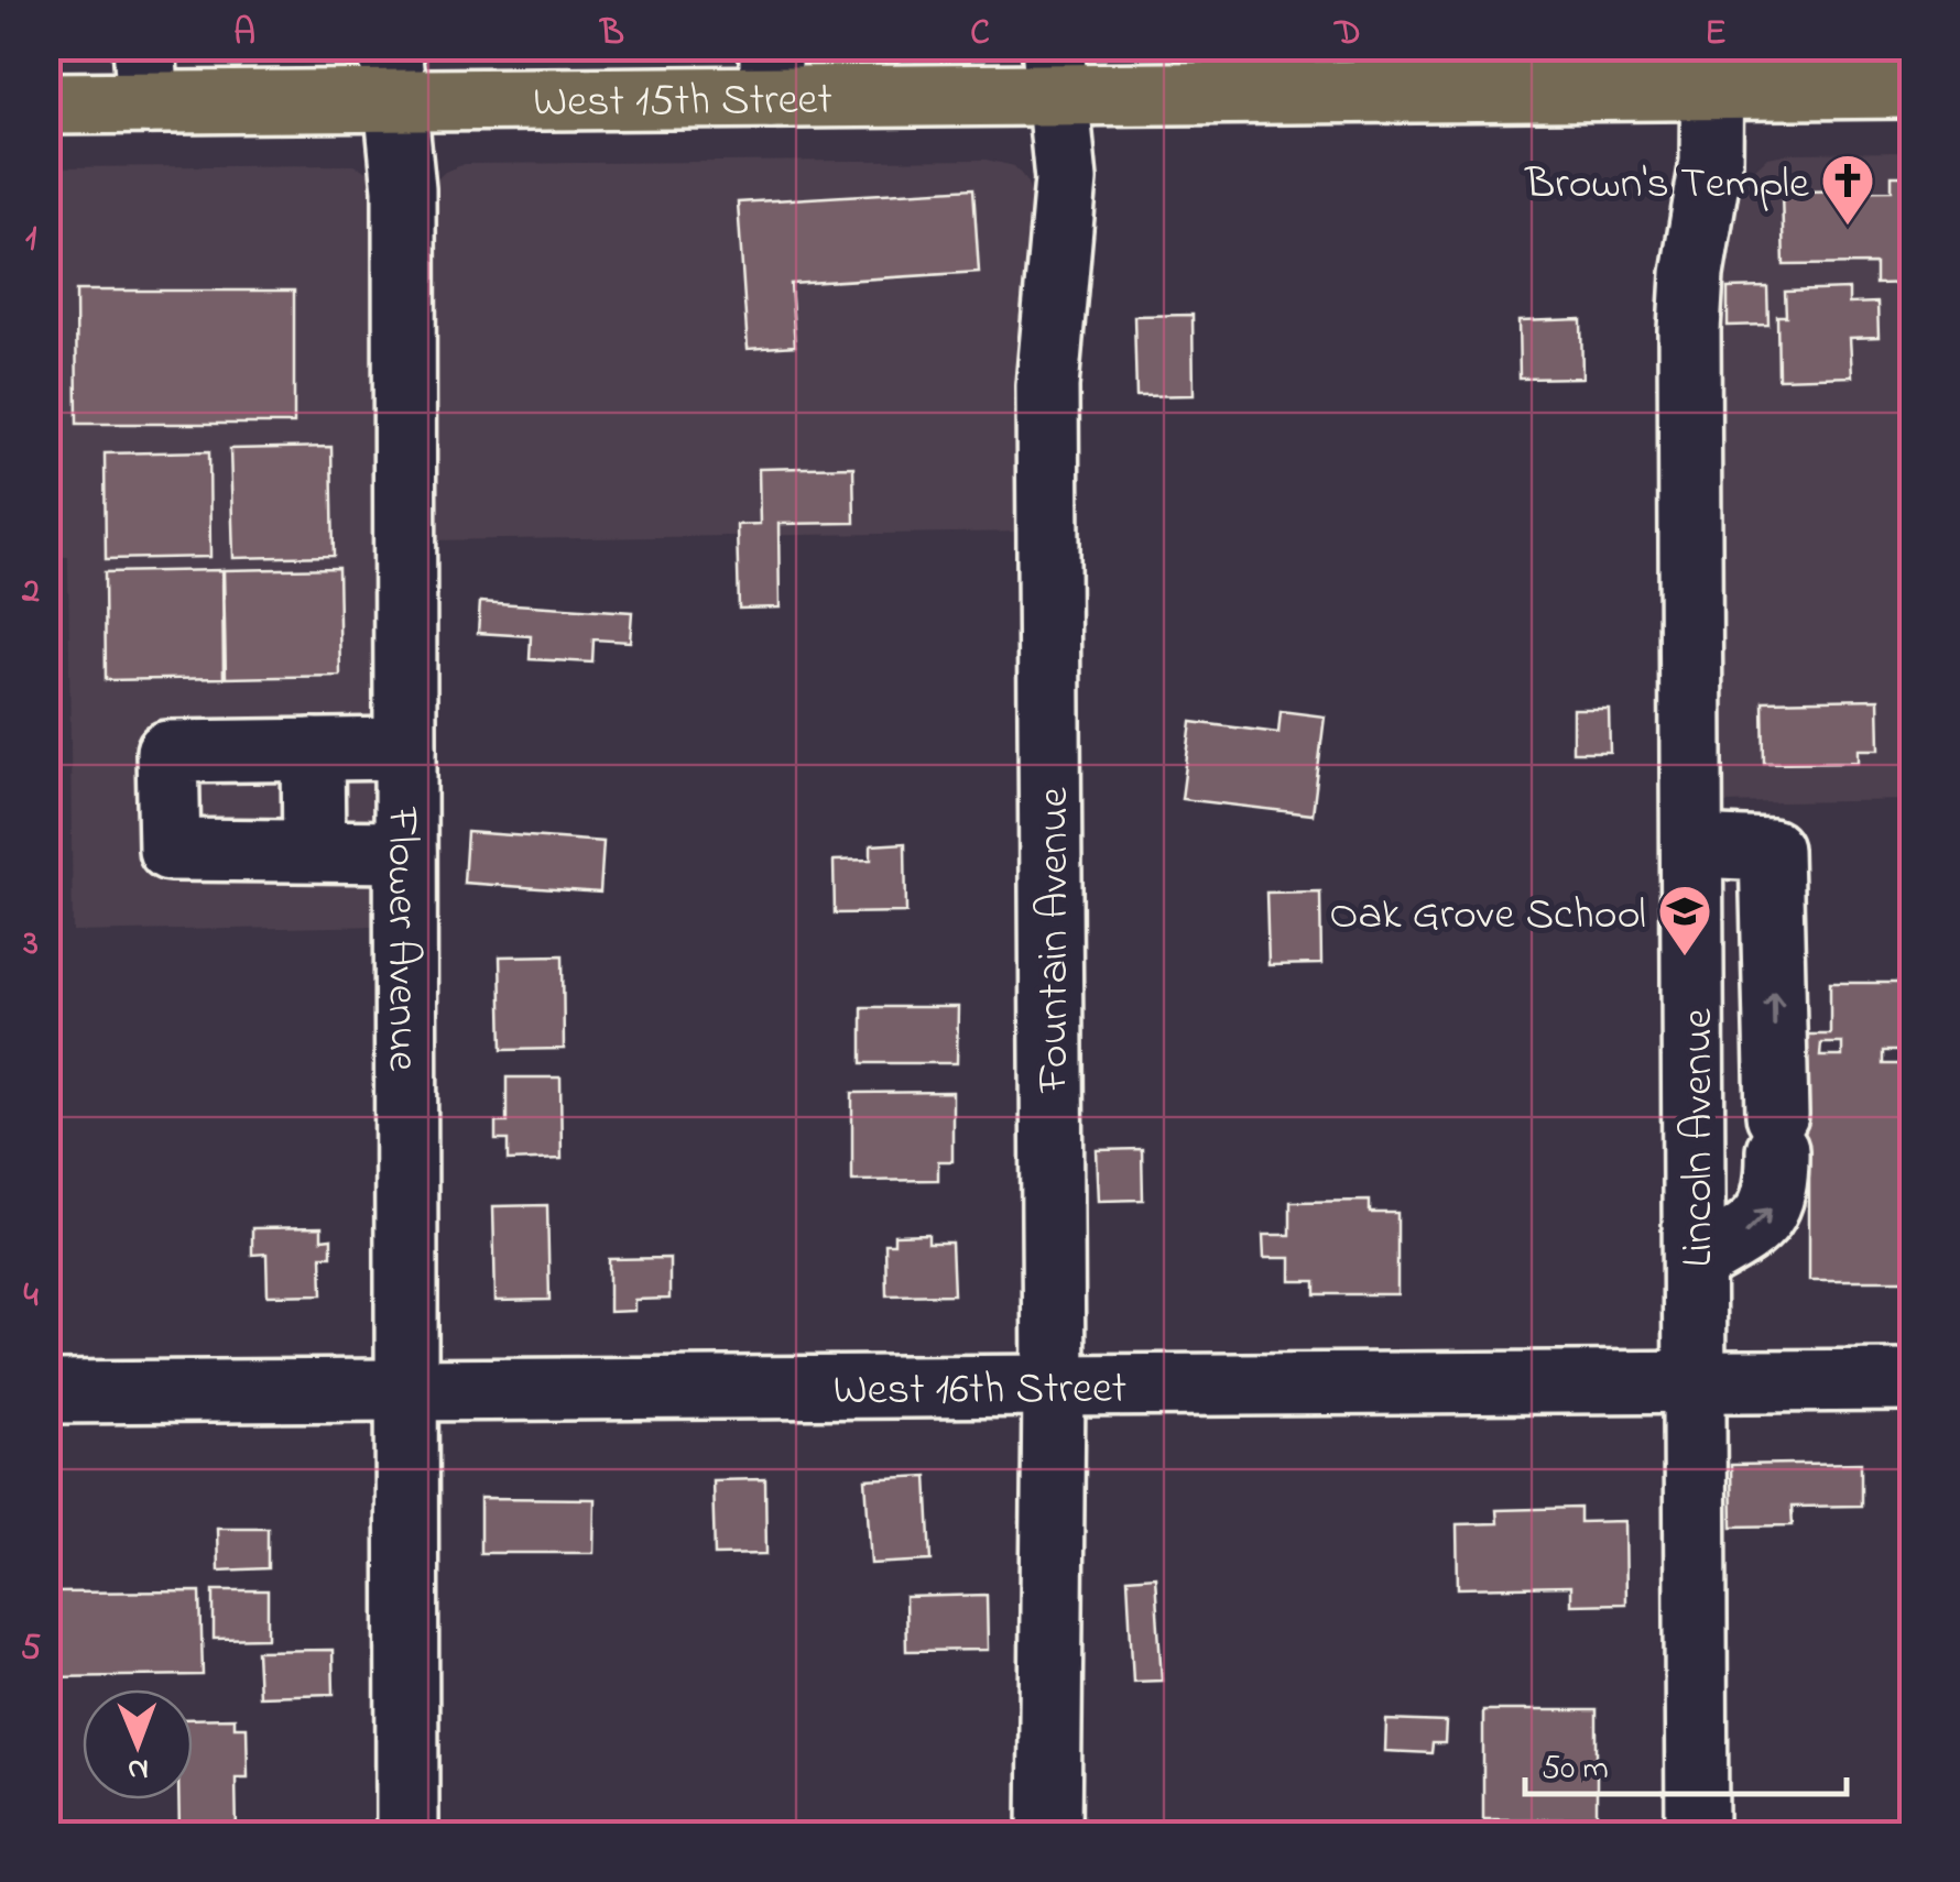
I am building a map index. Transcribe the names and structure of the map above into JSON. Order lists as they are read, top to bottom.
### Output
{
  "streets": {
    "highway": ["West 15th Street"],
    "street": [
      "Fountain Avenue",
      "Flower Avenue",
      "Lincoln Avenue",
      "West 16th Street"
    ]
  },
  "crossings": [
    ["West 15th Street", "Fountain Avenue"],
    ["West 15th Street", "Flower Avenue"],
    ["West 15th Street", "Lincoln Avenue"],
    ["Fountain Avenue", "West 16th Street"],
    ["Flower Avenue", "West 16th Street"],
    ["Lincoln Avenue", "West 16th Street"]
  ],
  "places": {
    "church": ["Brown's Temple"],
    "school or university": ["Oak Grove School"]
  },
  "scale_bar": "50 m",
  "north": "bottom",
  "grid": {
    "columns": [
      "A",
      "B",
      "C",
      "D",
      "E"
    ],
    "rows": [
      "1",
      "2",
      "3",
      "4",
      "5"
    ]
  }
}
